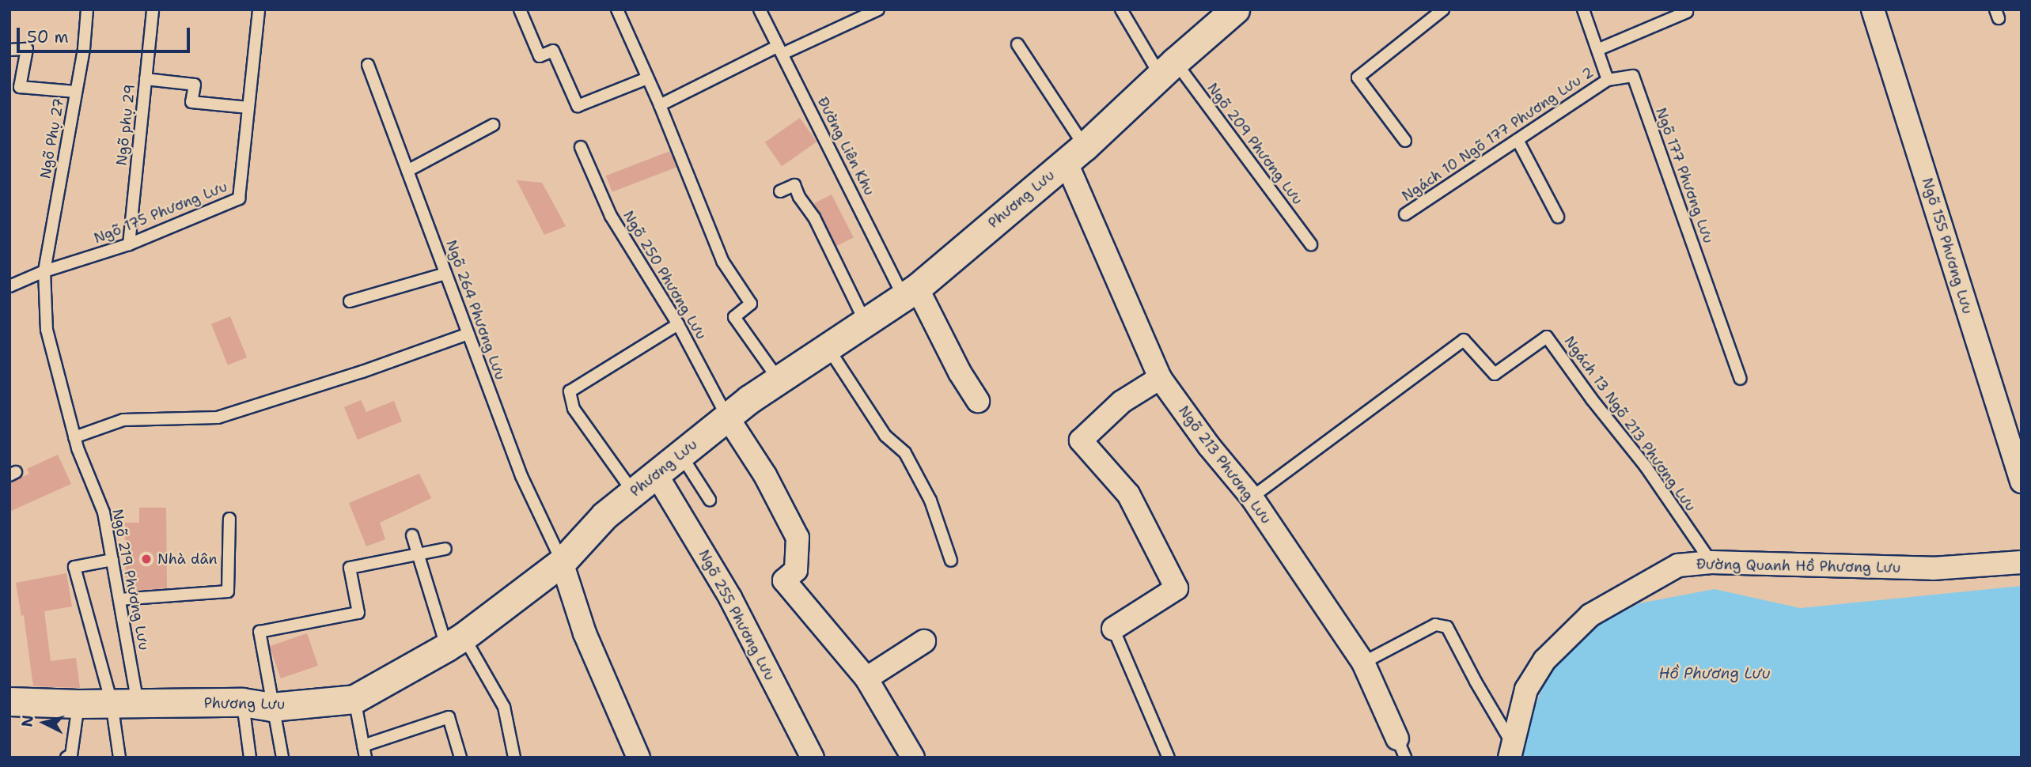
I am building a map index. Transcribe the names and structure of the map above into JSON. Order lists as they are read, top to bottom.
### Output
{
  "streets": {
    "street": [
      "Phương Lưu",
      "Ngõ 155 Phương Lưu",
      "Ngõ 213 Phương Lưu",
      "Đường Quanh Hồ Phương Lưu",
      "Ngõ 255 Phương Lưu"
    ],
    "lane": [
      "Ngõ phụ 29",
      "Ngách 10 Ngõ 177 Phương Lưu 2",
      "Ngõ Phụ 27",
      "Ngõ 209 Phương Lưu",
      "Đường Liên Khu",
      "Ngõ 177 Phương Lưu",
      "Ngõ 175 Phương Lưu",
      "Ngõ 250 Phương Lưu",
      "Ngõ 264 Phương Lưu",
      "Ngách 13 Ngõ 213 Phương Lưu",
      "Ngõ 219 Phương Lưu"
    ]
  },
  "crossings": [
    ["Ngõ phụ 29", "Ngõ 175 Phương Lưu"],
    ["Ngách 10 Ngõ 177 Phương Lưu 2", "Ngõ 177 Phương Lưu"],
    ["Ngõ Phụ 27", "Ngõ 175 Phương Lưu"],
    ["Ngõ Phụ 27", "Ngõ 219 Phương Lưu"],
    ["Ngõ 209 Phương Lưu", "Phương Lưu"],
    ["Đường Liên Khu", "Phương Lưu"],
    ["Phương Lưu", "Ngõ 250 Phương Lưu"],
    ["Phương Lưu", "Ngõ 264 Phương Lưu"],
    ["Phương Lưu", "Ngõ 213 Phương Lưu"],
    ["Phương Lưu", "Ngõ 219 Phương Lưu"],
    ["Phương Lưu", "Ngõ 255 Phương Lưu"],
    ["Ngõ 175 Phương Lưu", "Ngõ 219 Phương Lưu"],
    ["Ngách 13 Ngõ 213 Phương Lưu", "Ngõ 213 Phương Lưu"],
    ["Ngách 13 Ngõ 213 Phương Lưu", "Đường Quanh Hồ Phương Lưu"]
  ],
  "water": ["Hồ Phương Lưu"],
  "places": ["Nhà dân"],
  "scale_bar": "50 m",
  "north": "left"
}
